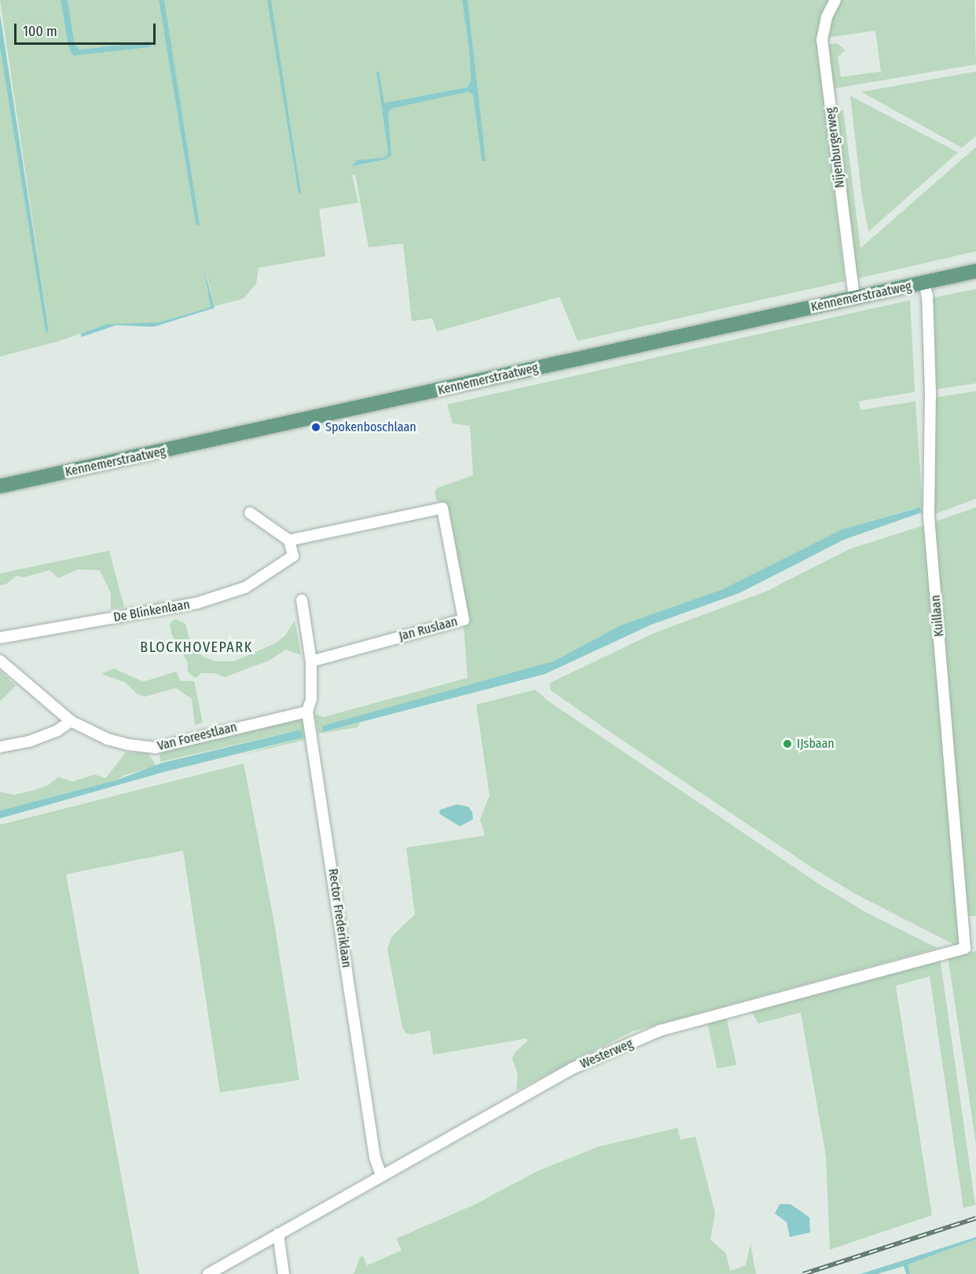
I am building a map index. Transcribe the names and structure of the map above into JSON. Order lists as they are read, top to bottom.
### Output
{
  "streets": {
    "main road": ["Kennemerstraatweg"],
    "street": [
      "Nijenburgerweg",
      "De Blinkenlaan",
      "Kuillaan",
      "Jan Ruslaan",
      "Van Foreestlaan",
      "Rector Frederiklaan",
      "Westerweg"
    ]
  },
  "crossings": [
    ["Nijenburgerweg", "Kennemerstraatweg"],
    ["Kennemerstraatweg", "Kuillaan"],
    ["De Blinkenlaan", "Jan Ruslaan"],
    ["Kuillaan", "Westerweg"],
    ["Jan Ruslaan", "Rector Frederiklaan"],
    ["Van Foreestlaan", "Rector Frederiklaan"],
    ["Rector Frederiklaan", "Westerweg"]
  ],
  "districts": ["BLOCKHOVEPARK"],
  "places": ["Spokenboschlaan", "IJsbaan"],
  "scale_bar": "100 m"
}
